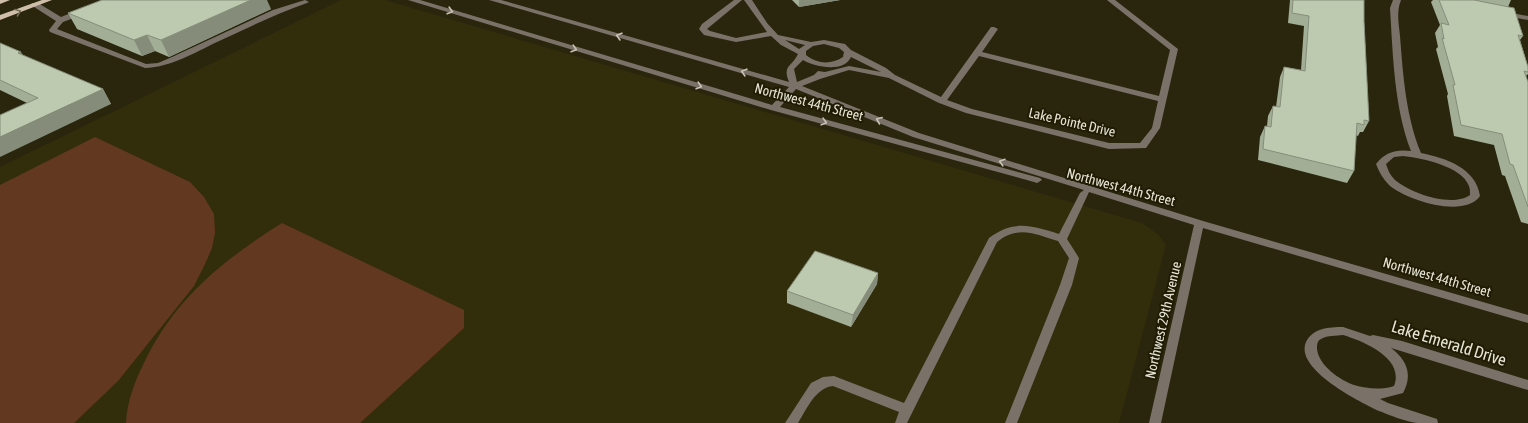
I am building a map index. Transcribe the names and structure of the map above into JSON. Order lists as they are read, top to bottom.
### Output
{
  "streets": {
    "street": [
      "Northwest 44th Street",
      "Lake Pointe Drive",
      "Northwest 29th Avenue",
      "Lake Emerald Drive"
    ]
  },
  "crossings": [
    ["Northwest 44th Street", "Lake Pointe Drive"],
    ["Northwest 44th Street", "Northwest 29th Avenue"]
  ]
}
